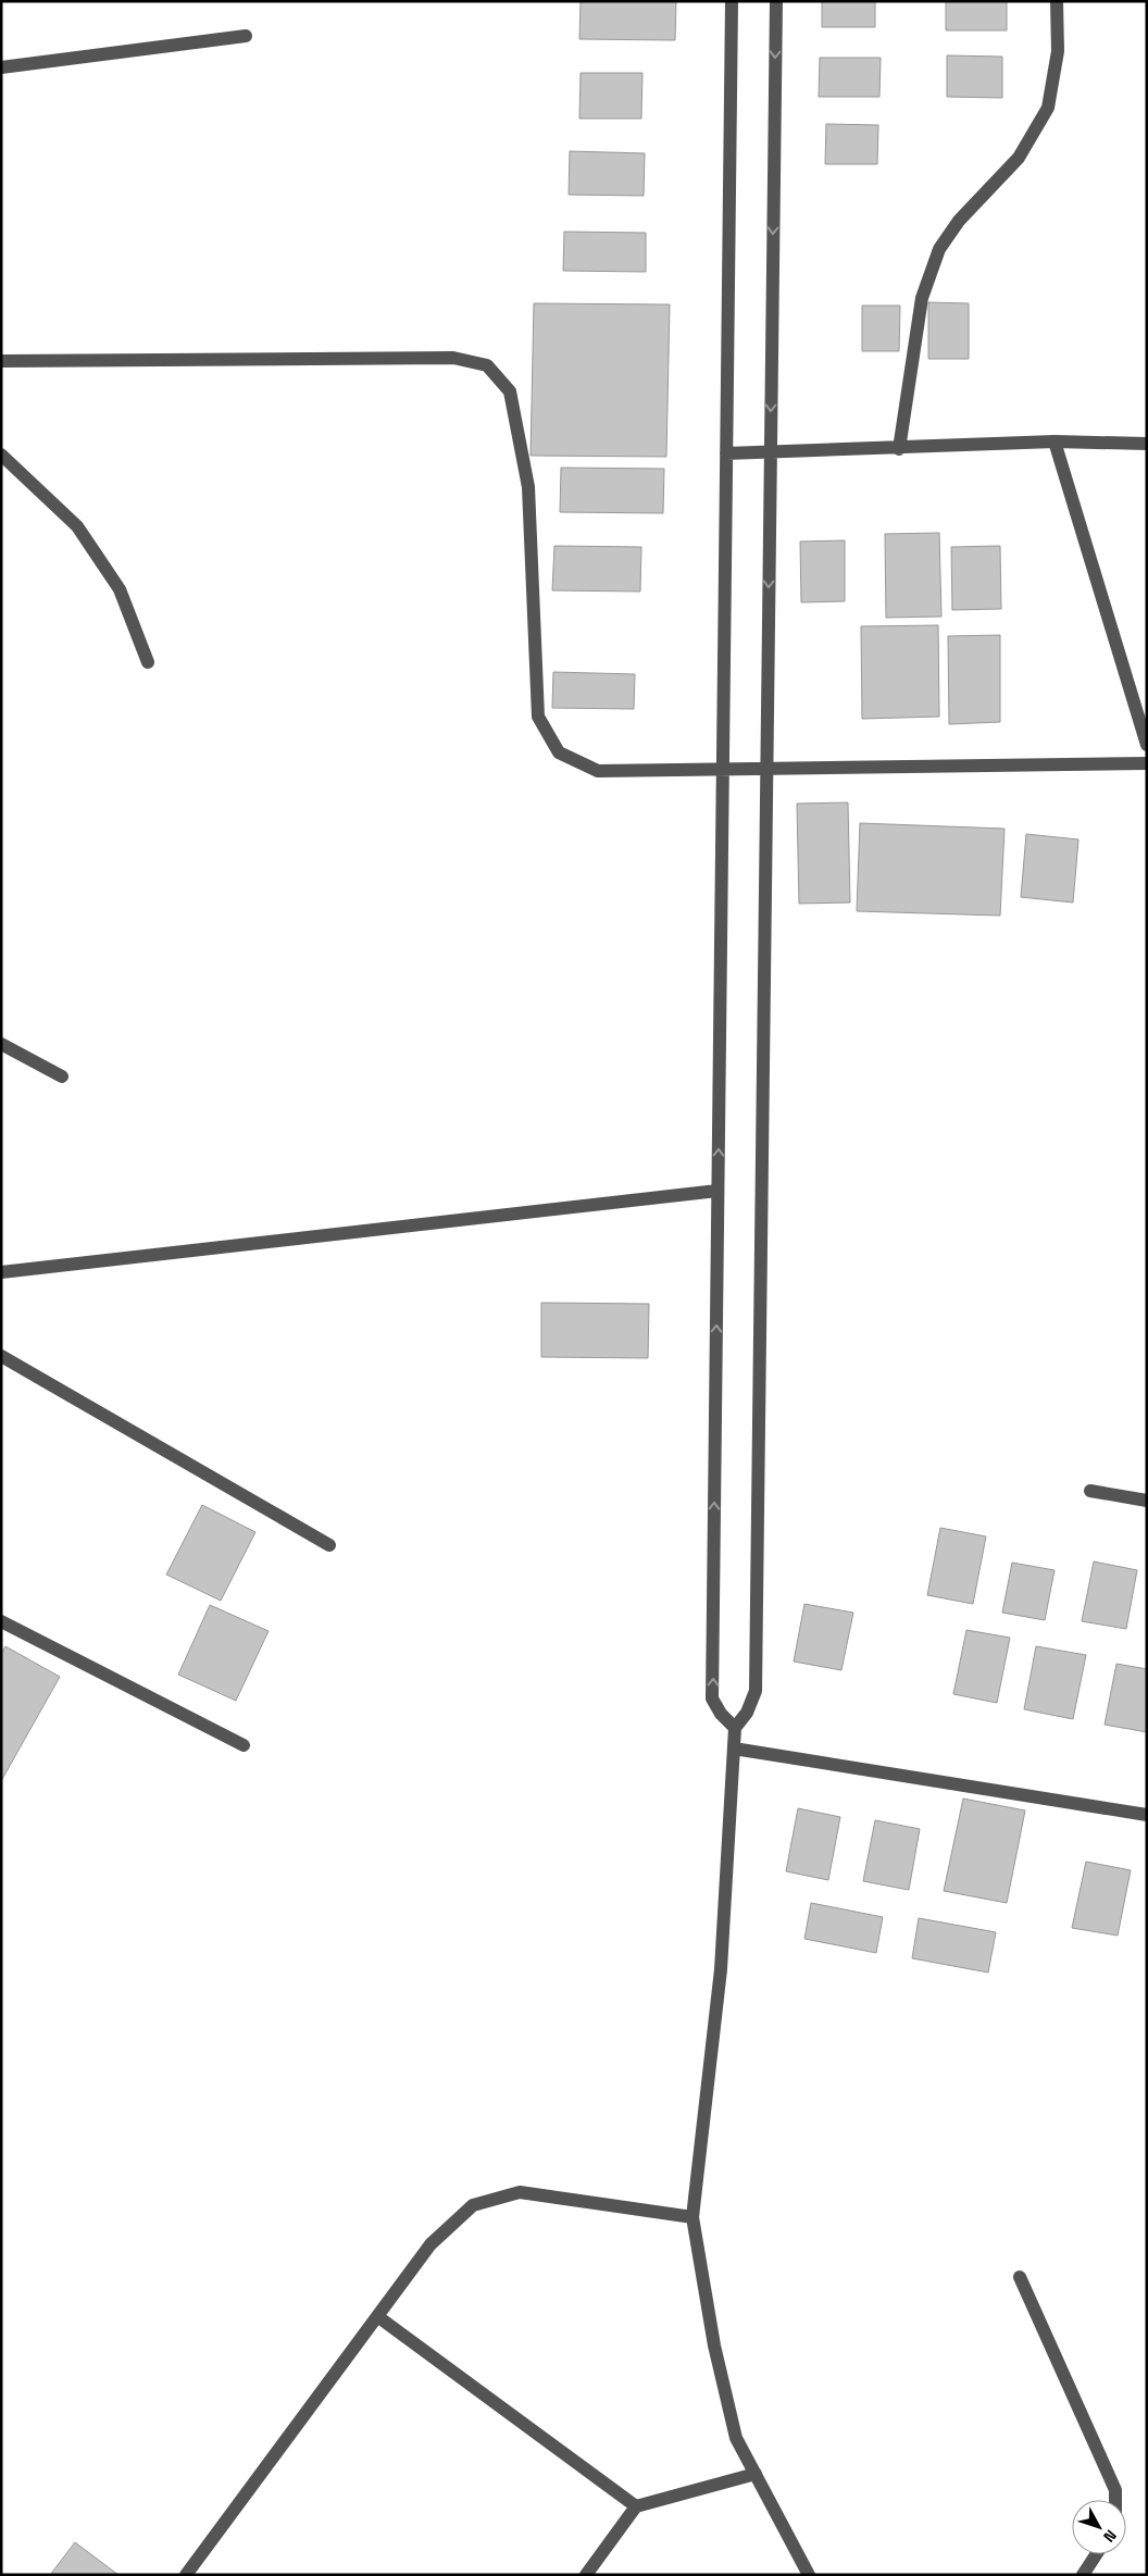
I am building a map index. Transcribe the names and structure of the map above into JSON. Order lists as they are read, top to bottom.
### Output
{
  "north": "bottom right"
}
